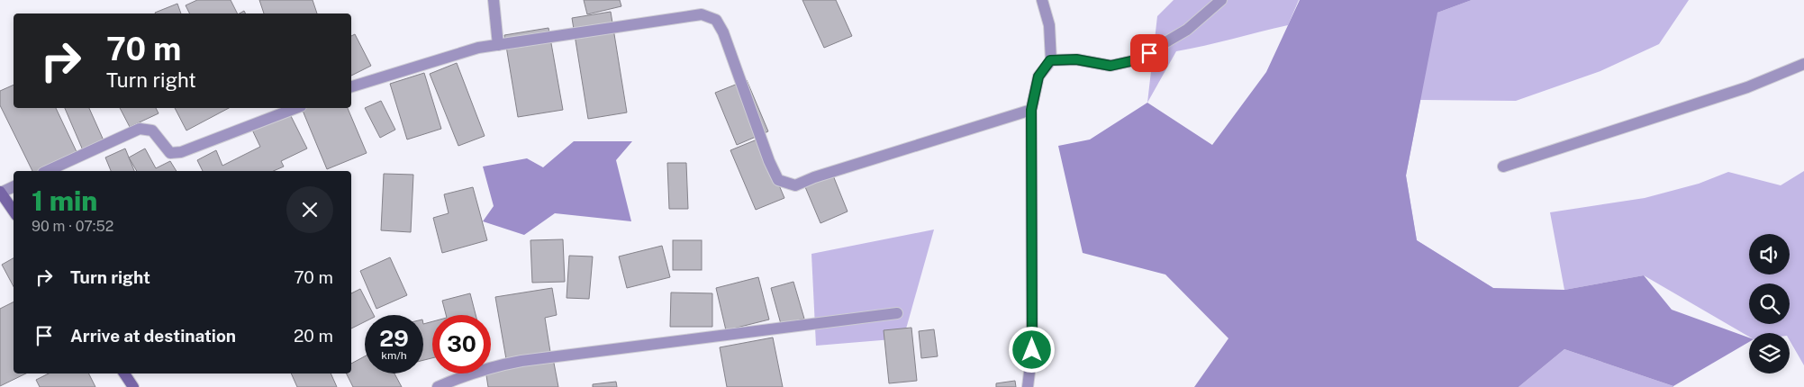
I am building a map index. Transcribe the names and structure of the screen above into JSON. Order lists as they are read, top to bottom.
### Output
{
  "page": {
    "turn": ["70 m", "Turn right"],
    "heading": ["1 min", "90 m · 07:52"],
    "list": [
      {
        "name": "Turn right",
        "value": "70 m"
      },
      {
        "name": "Arrive at destination",
        "value": "20 m"
      }
    ],
    "speed": "29 km/h",
    "limit": "30"
  }
}
